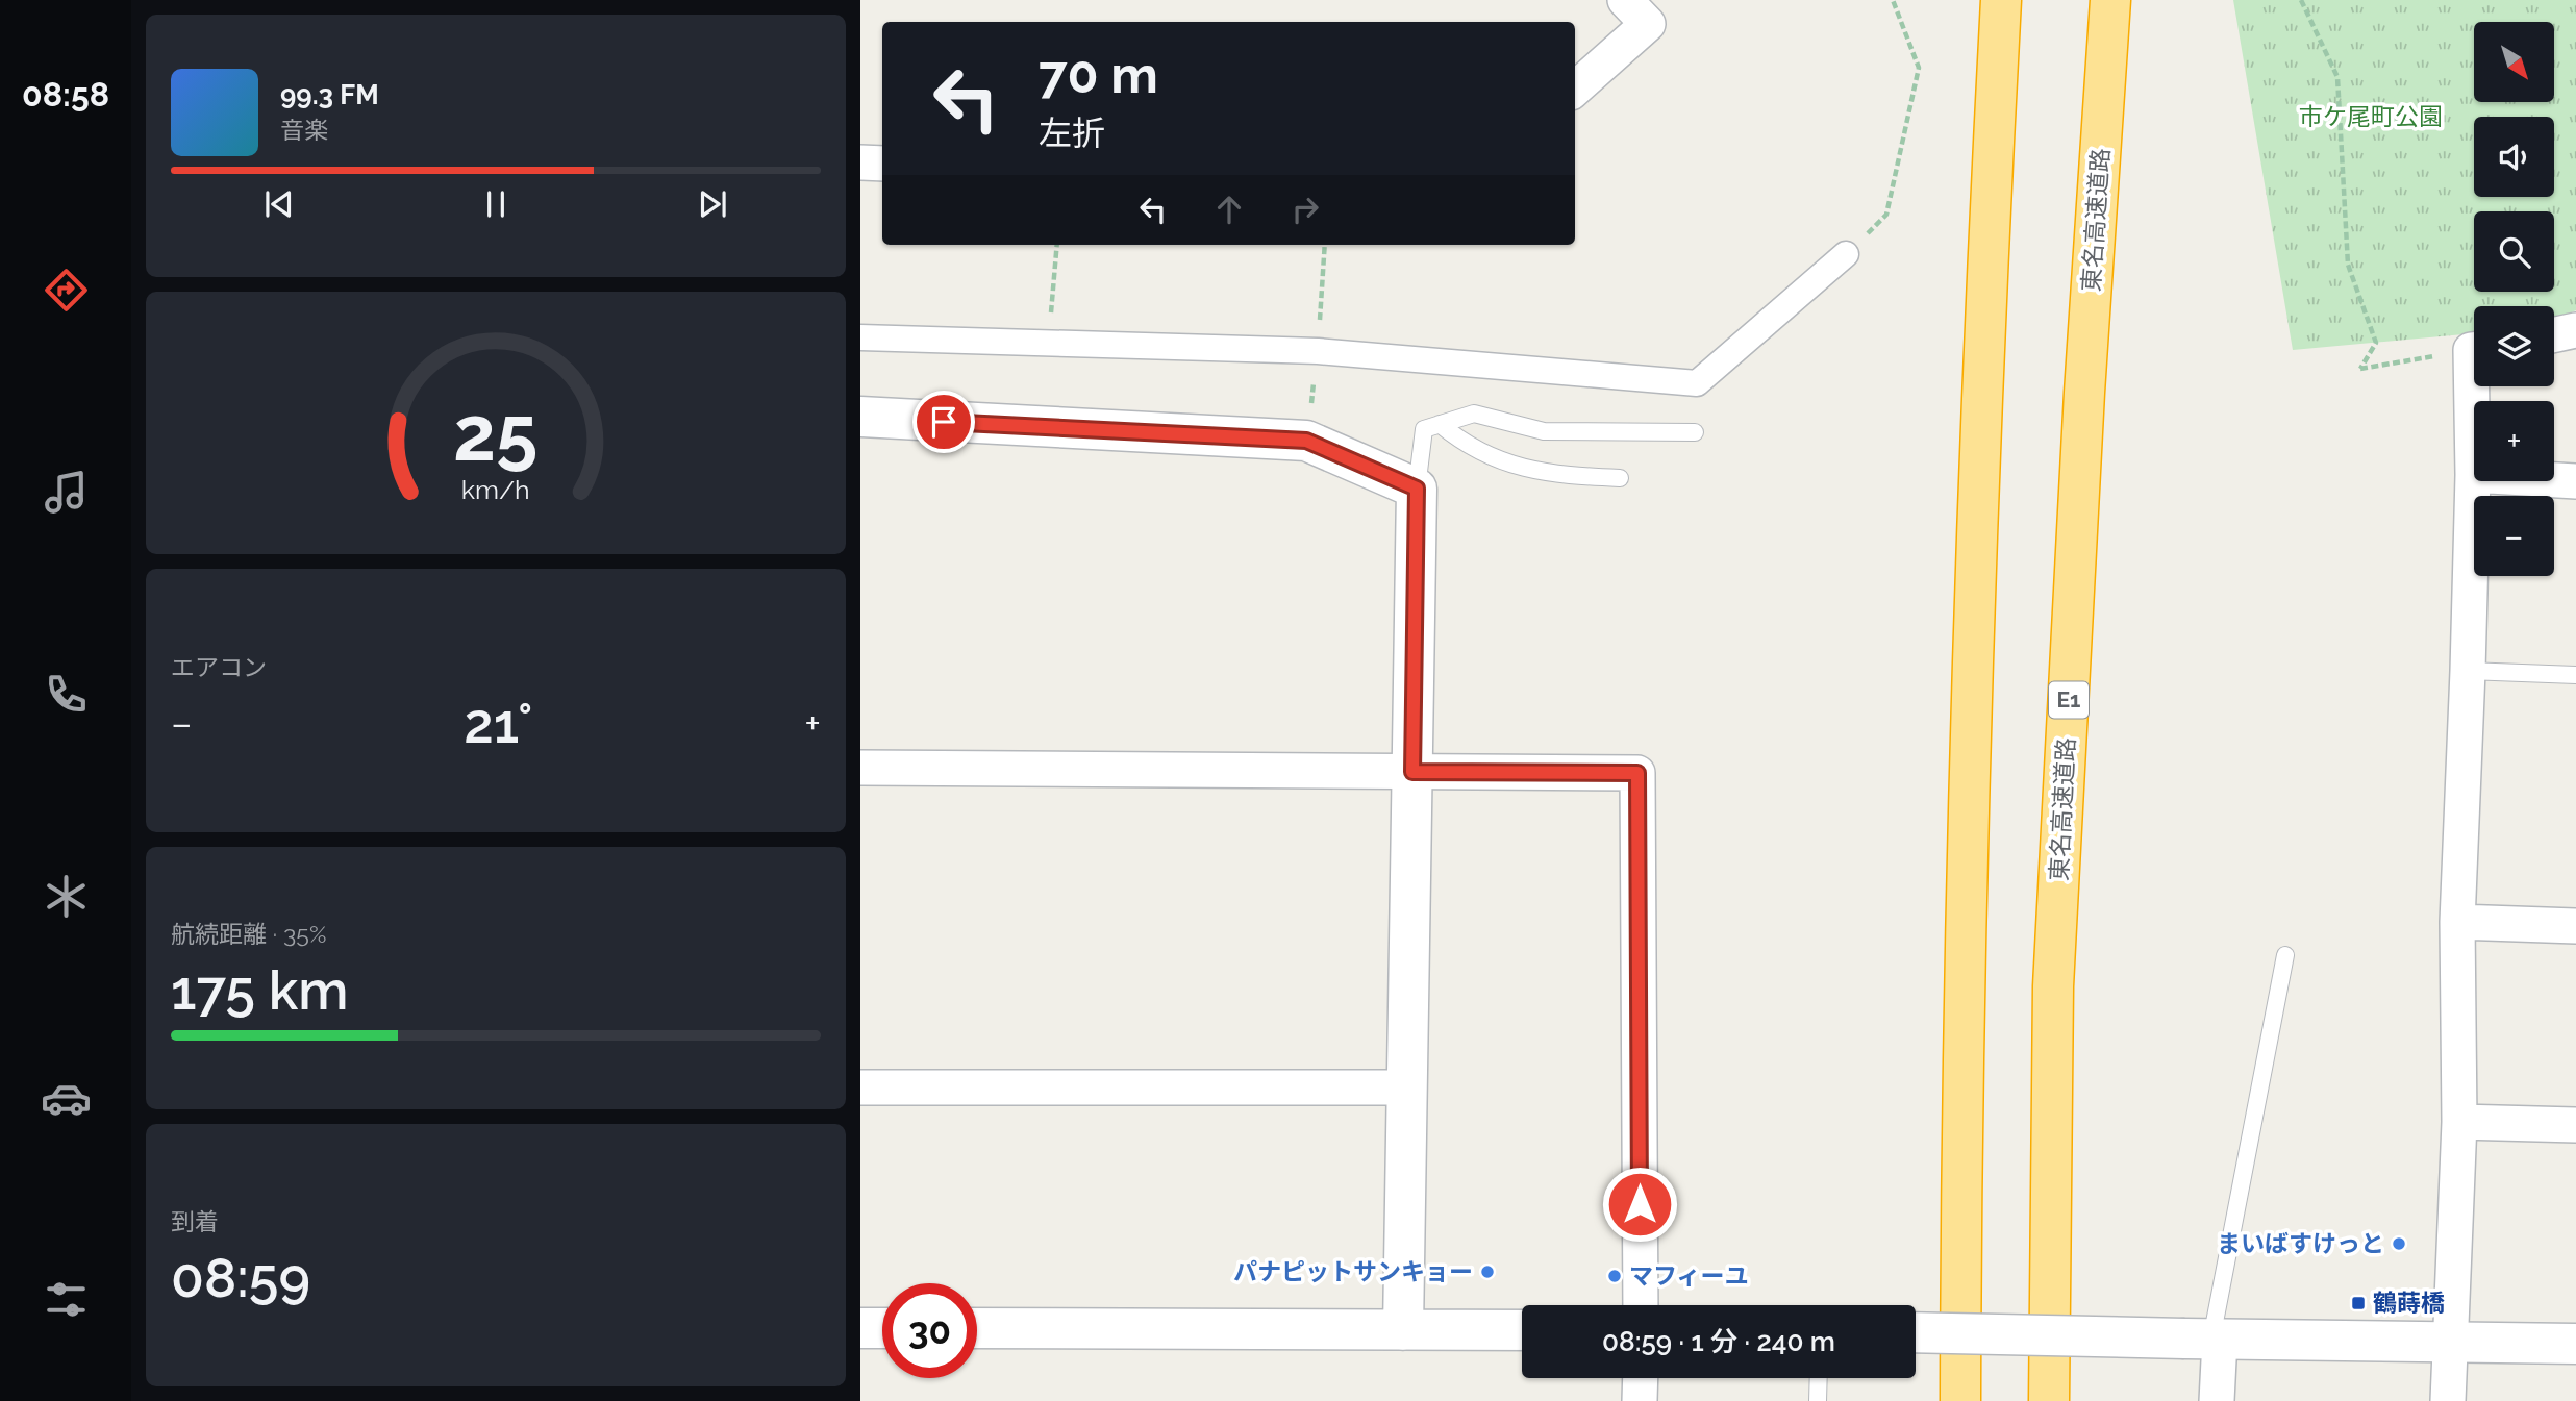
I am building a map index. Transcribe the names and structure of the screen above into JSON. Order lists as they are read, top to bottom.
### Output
{
  "streets": {
    "highway": ["東名高速道路", "E1"]
  },
  "parks": ["市ケ尾町公園"],
  "places": {
    "other": ["まいばすけっと", "パナピットサンキョー", "マフィーユ"],
    "transit": ["鶴蒔橋"]
  },
  "north": "bottom right",
  "page": {
    "tabs": "08:58",
    "map_buttons": ["+", "−"],
    "turn": ["70 m", "左折"],
    "song": ["99.3 FM", "音楽"],
    "tile": [
      "エアコン",
      ["航続距離 · 35%", "175 km"],
      ["到着", "08:59"]
    ],
    "heat": ["−", "21°", "+"],
    "limit": "30",
    "trip": "08:59 · 1 分 · 240 m",
    "gauge": ["25", "km/h"]
  }
}
